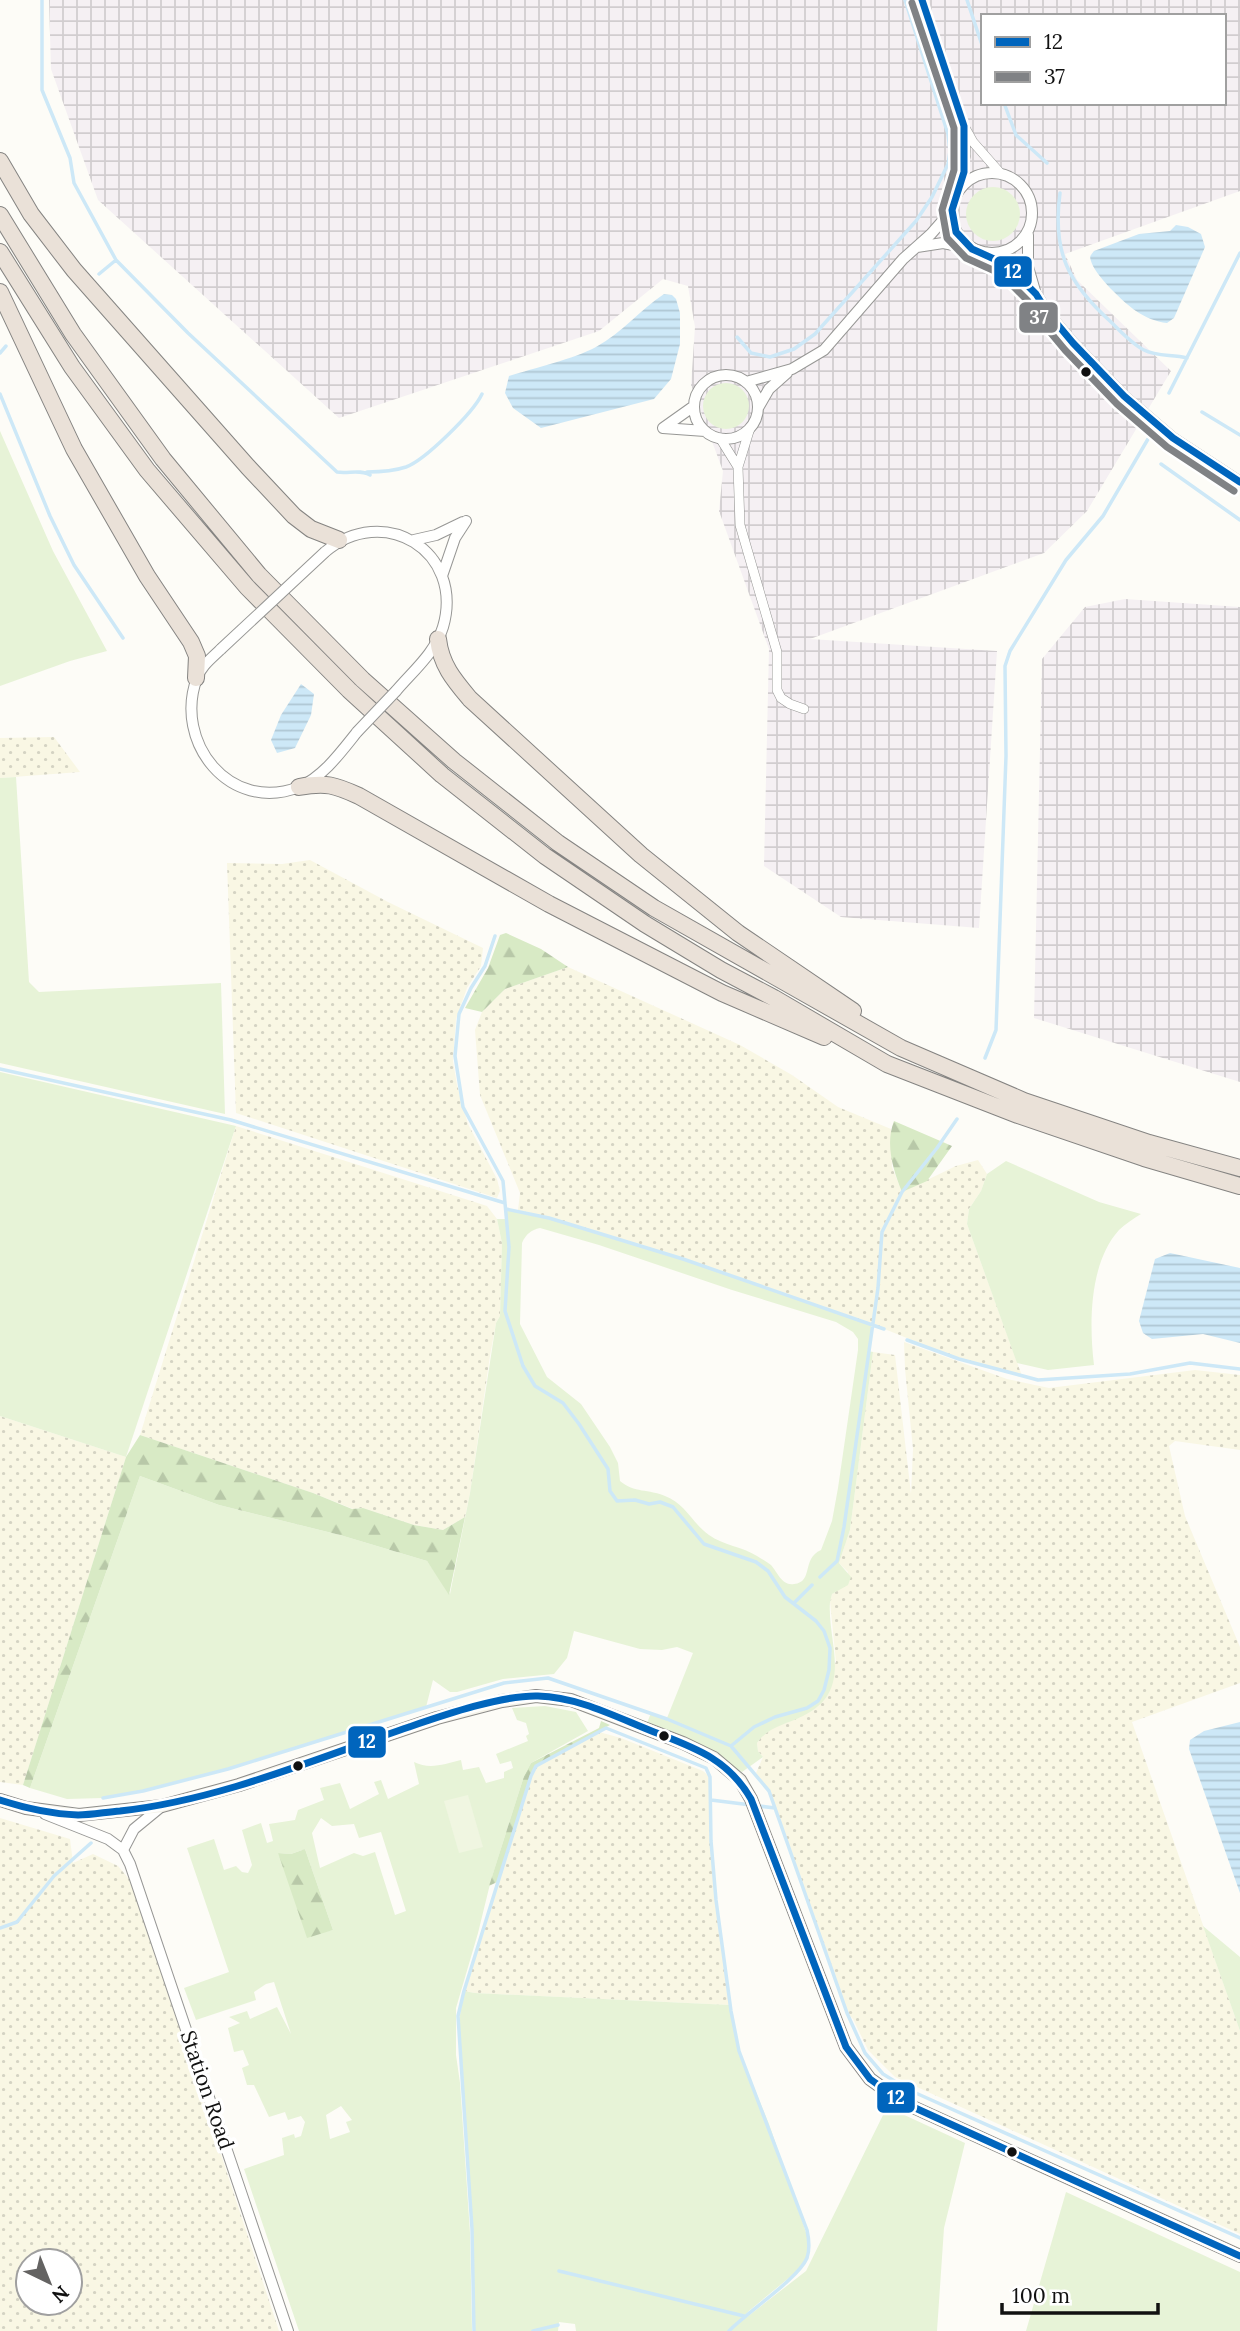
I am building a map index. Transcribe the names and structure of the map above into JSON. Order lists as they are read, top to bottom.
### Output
{
  "streets": {
    "street": ["Station Road"]
  },
  "lines": ["transit line 12", "transit line 37"],
  "legend": ["12", "37"],
  "scale_bar": "100 m",
  "north": "bottom right"
}
